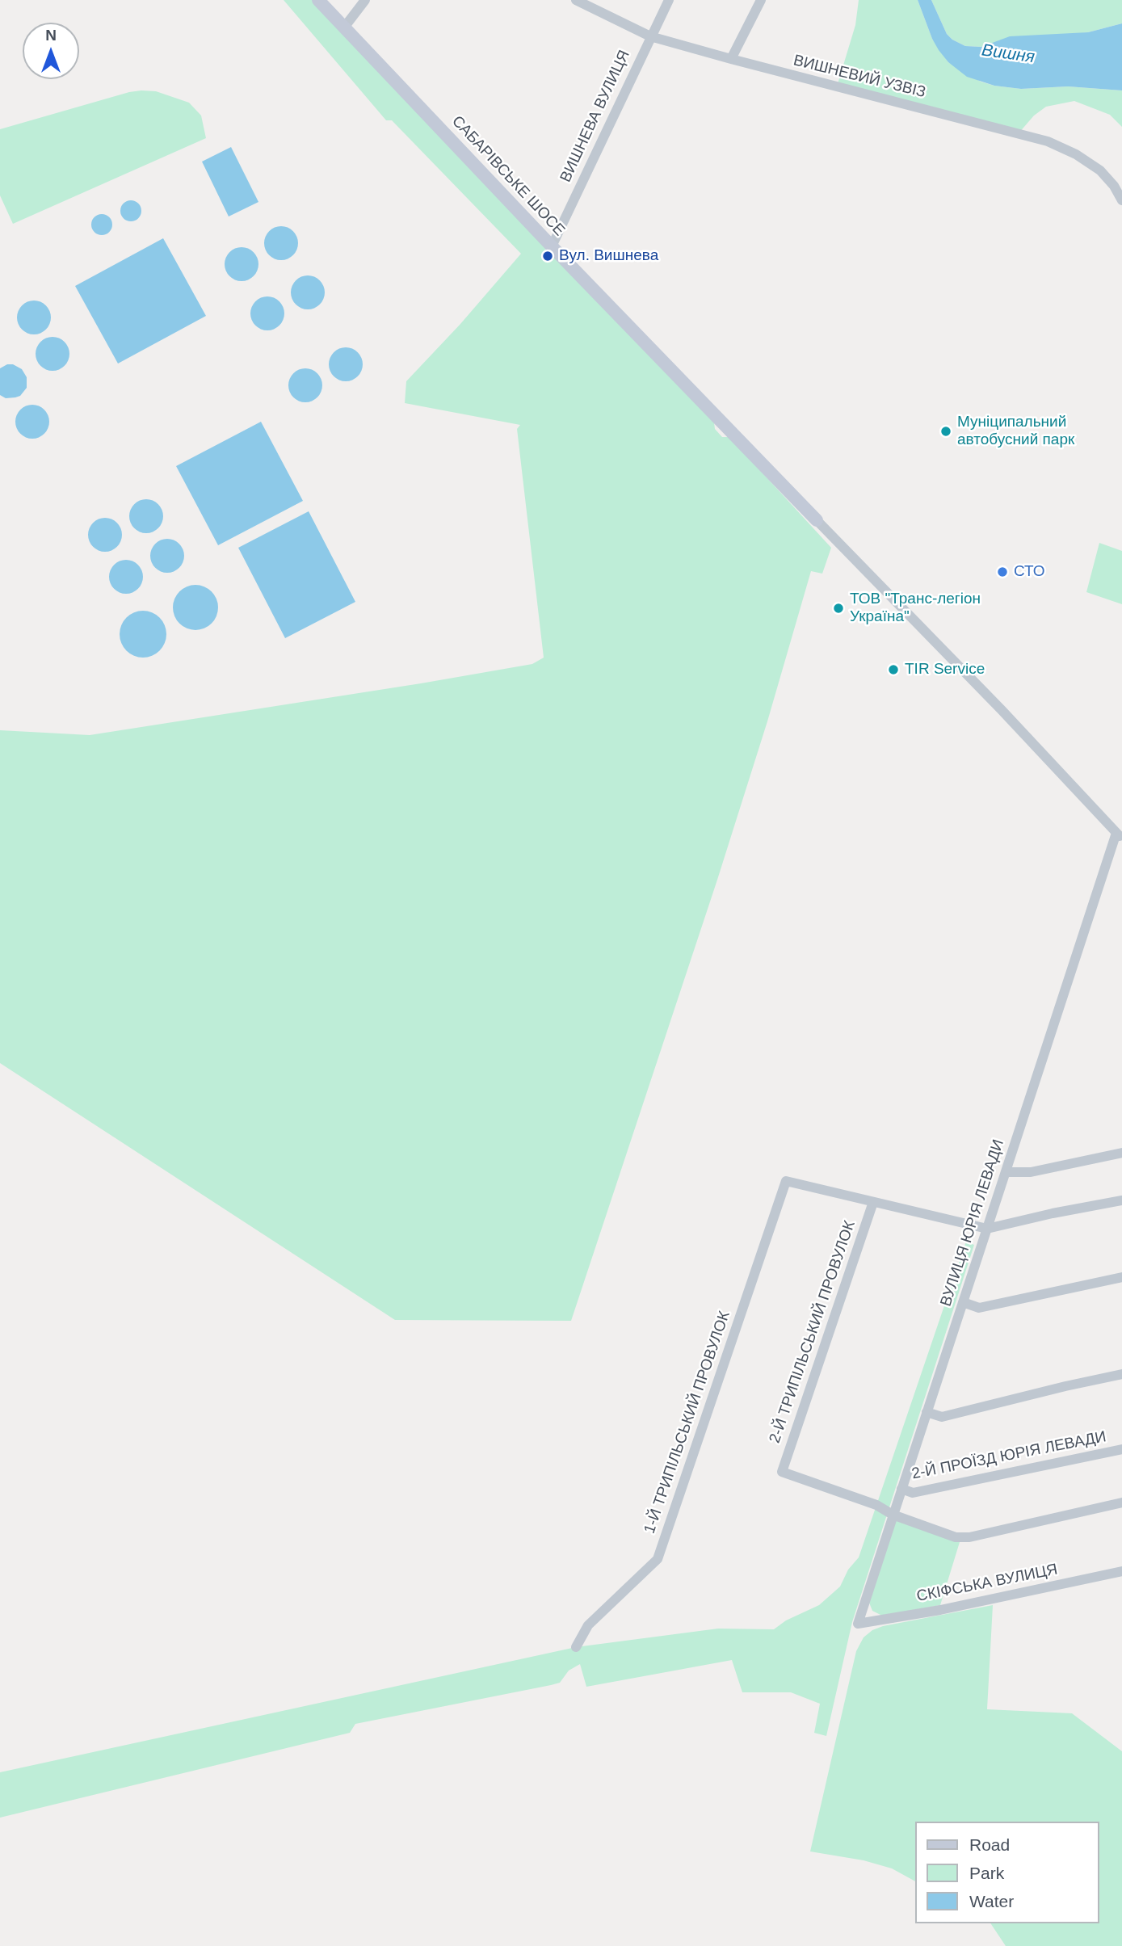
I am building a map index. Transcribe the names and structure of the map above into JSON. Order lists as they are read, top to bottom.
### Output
{
  "streets": {
    "street": [
      "ВИШНЕВИЙ УЗВІЗ",
      "ВИШНЕВА ВУЛИЦЯ",
      "САБАРІВСЬКЕ ШОСЕ",
      "ВУЛИЦЯ ЮРІЯ ЛЕВАДИ",
      "2-Й ТРИПІЛЬСЬКИЙ ПРОВУЛОК",
      "1-Й ТРИПІЛЬСЬКИЙ ПРОВУЛОК",
      "2-Й ПРОЇЗД ЮРІЯ ЛЕВАДИ",
      "СКІФСЬКА ВУЛИЦЯ"
    ]
  },
  "crossings": [
    ["ВИШНЕВИЙ УЗВІЗ", "ВИШНЕВА ВУЛИЦЯ"],
    ["ВИШНЕВА ВУЛИЦЯ", "САБАРІВСЬКЕ ШОСЕ"],
    ["ВУЛИЦЯ ЮРІЯ ЛЕВАДИ", "2-Й ТРИПІЛЬСЬКИЙ ПРОВУЛОК"],
    ["ВУЛИЦЯ ЮРІЯ ЛЕВАДИ", "2-Й ПРОЇЗД ЮРІЯ ЛЕВАДИ"],
    ["ВУЛИЦЯ ЮРІЯ ЛЕВАДИ", "СКІФСЬКА ВУЛИЦЯ"],
    ["2-Й ТРИПІЛЬСЬКИЙ ПРОВУЛОК", "1-Й ТРИПІЛЬСЬКИЙ ПРОВУЛОК"]
  ],
  "water": ["Вишня"],
  "places": [
    "Вул. Вишнева",
    "Муніципальний автобусний парк",
    "СТО",
    "ТОВ \"Транс-легіон Україна\"",
    "TIR Service"
  ],
  "legend": ["Road", "Park", "Water"],
  "north": "top"
}
